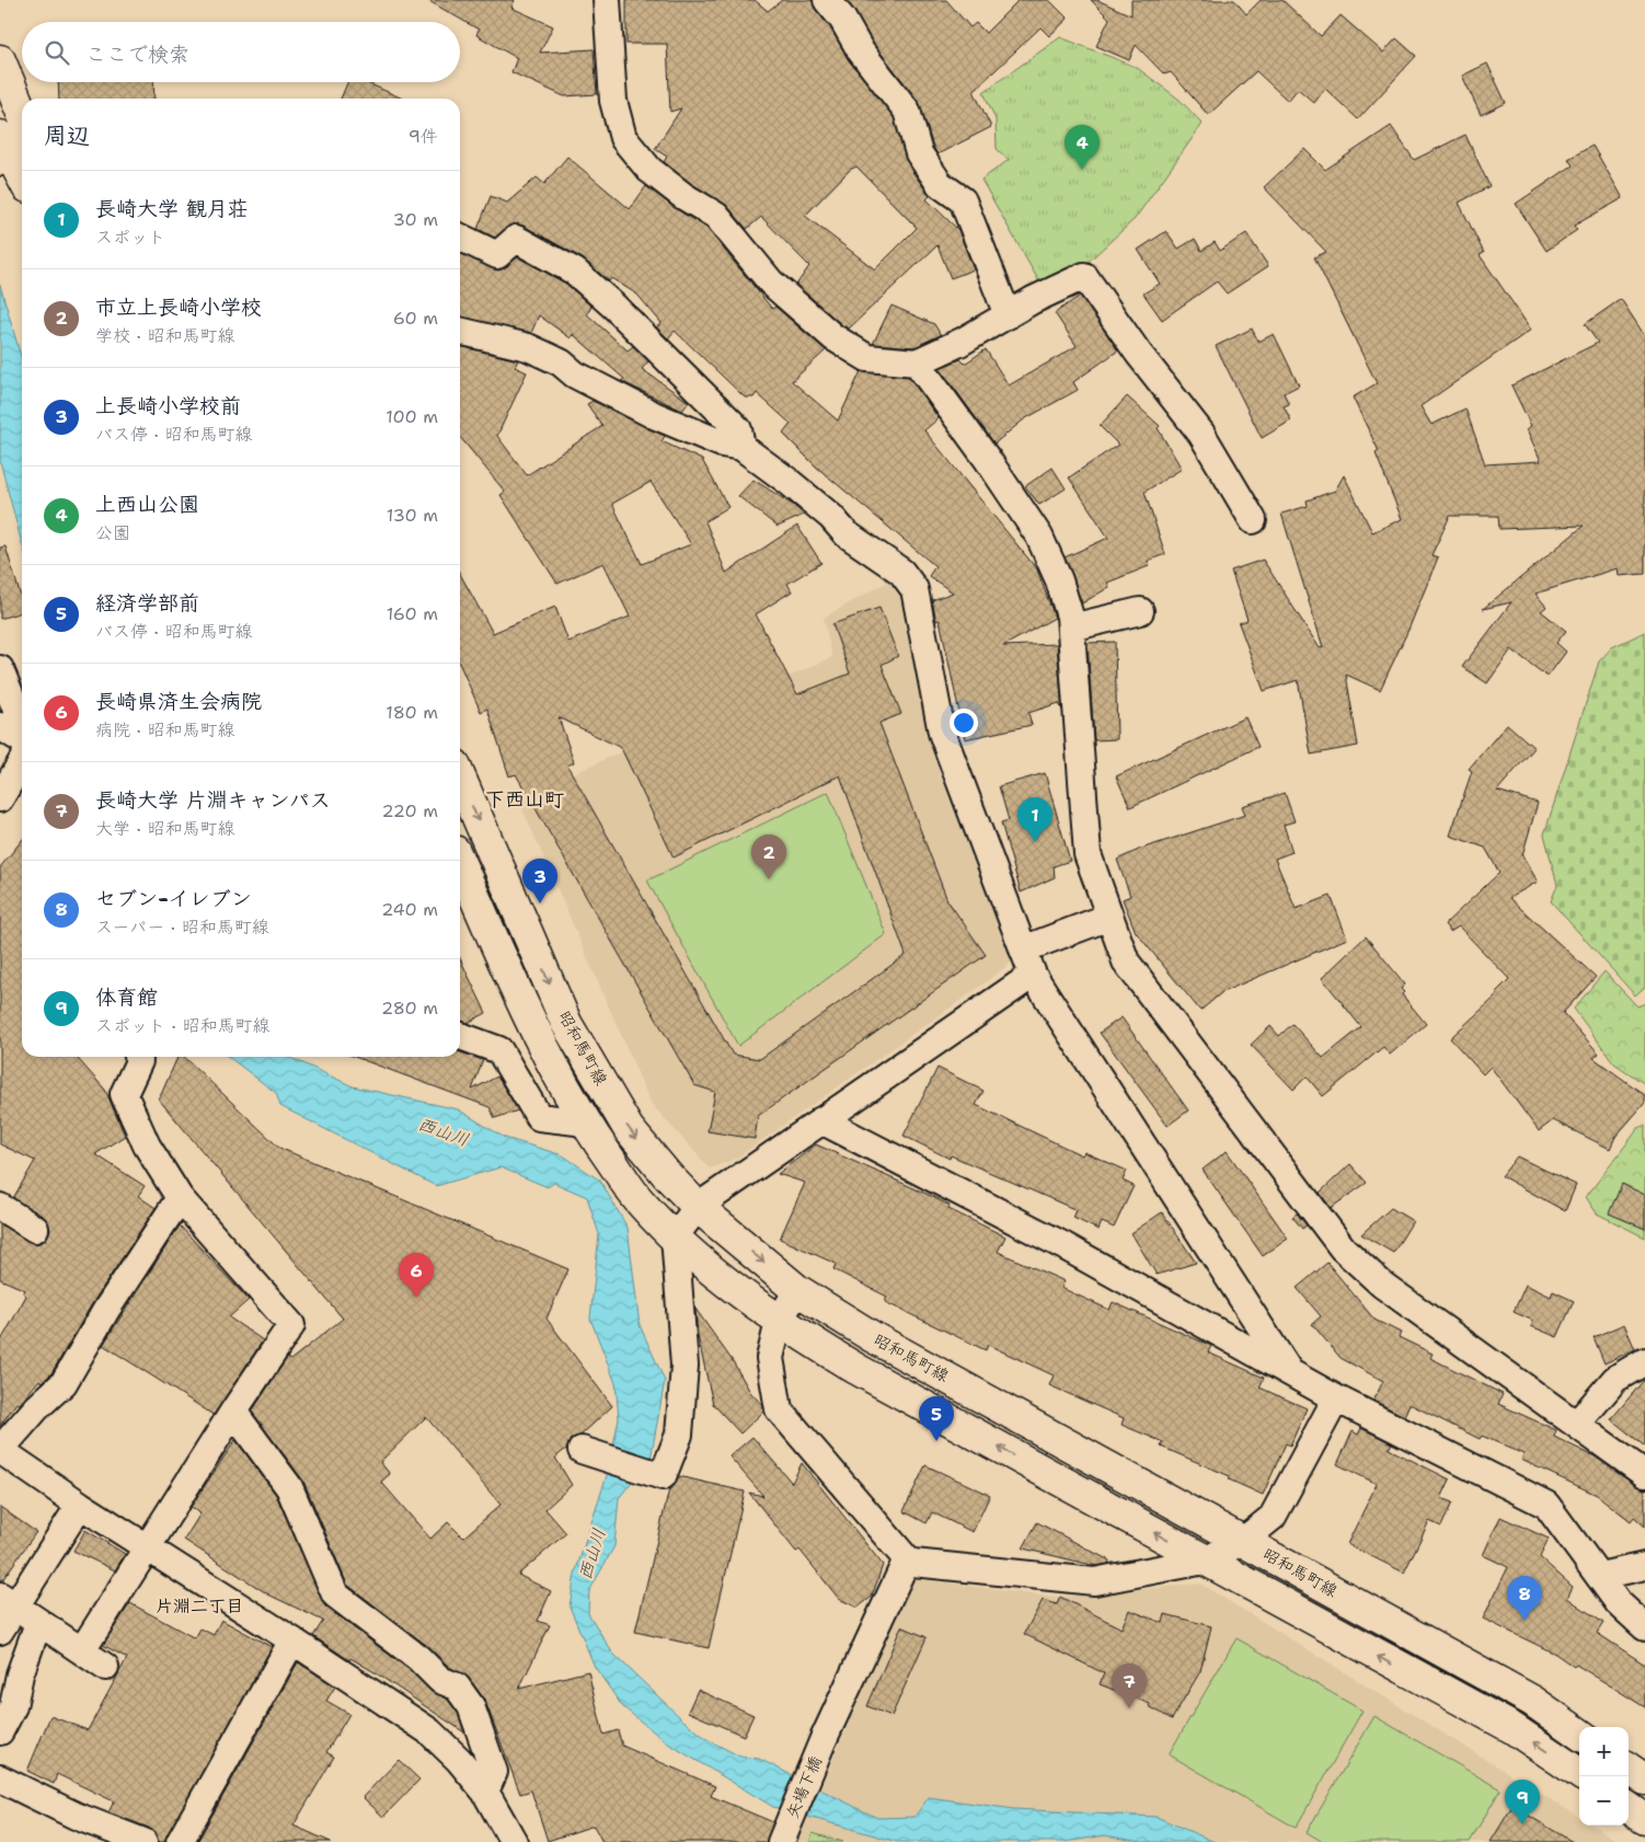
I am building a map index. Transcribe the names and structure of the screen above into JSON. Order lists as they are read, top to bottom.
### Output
{
  "streets": {
    "main road": ["昭和馬町線"],
    "street": ["矢場下橋"]
  },
  "districts": ["下西山町", "片淵二丁目"],
  "water": ["西山川"],
  "page": {
    "search": "ここで検索",
    "heading": ["周辺", "9件"],
    "pins": [
      "4",
      "1",
      "2",
      "3",
      "6",
      "5",
      "8",
      "7",
      "9"
    ],
    "list": [
      {
        "mark": "1",
        "name": "長崎大学 観月荘",
        "note": "スポット",
        "value": "30 m"
      },
      {
        "mark": "2",
        "name": "市立上長崎小学校",
        "note": "学校 · 昭和馬町線",
        "value": "60 m"
      },
      {
        "mark": "3",
        "name": "上長崎小学校前",
        "note": "バス停 · 昭和馬町線",
        "value": "100 m"
      },
      {
        "mark": "4",
        "name": "上西山公園",
        "note": "公園",
        "value": "130 m"
      },
      {
        "mark": "5",
        "name": "経済学部前",
        "note": "バス停 · 昭和馬町線",
        "value": "160 m"
      },
      {
        "mark": "6",
        "name": "長崎県済生会病院",
        "note": "病院 · 昭和馬町線",
        "value": "180 m"
      },
      {
        "mark": "7",
        "name": "長崎大学 片淵キャンパス",
        "note": "大学 · 昭和馬町線",
        "value": "220 m"
      },
      {
        "mark": "8",
        "name": "セブン-イレブン",
        "note": "スーパー · 昭和馬町線",
        "value": "240 m"
      },
      {
        "mark": "9",
        "name": "体育館",
        "note": "スポット · 昭和馬町線",
        "value": "280 m"
      }
    ],
    "map_buttons": ["+", "−"]
  }
}
